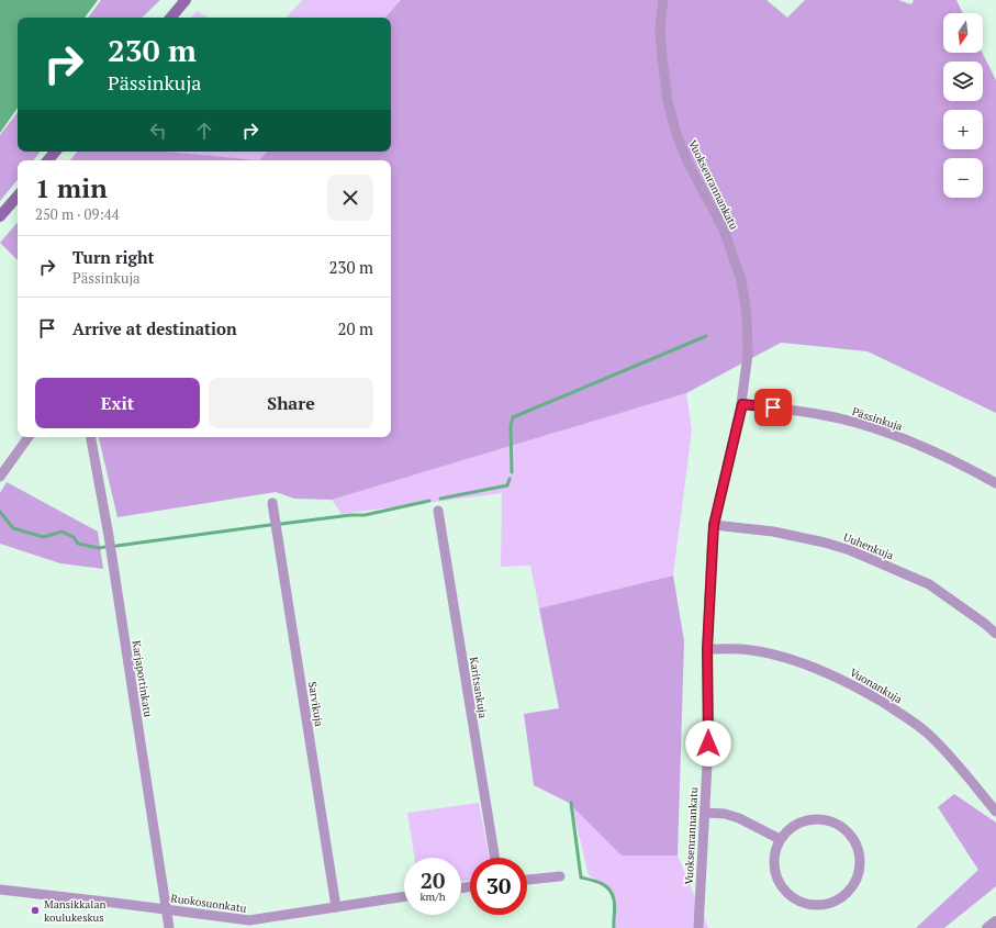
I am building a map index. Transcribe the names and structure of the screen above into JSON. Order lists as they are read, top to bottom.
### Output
{
  "streets": {
    "street": [
      "Vuoksenrannankatu",
      "Pässinkuja",
      "Uuhenkuja",
      "Karjaportinkatu",
      "Vuonankuja",
      "Karitsankuja",
      "Sarvikuja",
      "Ruokosuonkatu"
    ]
  },
  "crossings": [
    ["Vuoksenrannankatu", "Pässinkuja"],
    ["Vuoksenrannankatu", "Uuhenkuja"],
    ["Vuoksenrannankatu", "Vuonankuja"],
    ["Karjaportinkatu", "Ruokosuonkatu"],
    ["Sarvikuja", "Ruokosuonkatu"]
  ],
  "places": ["Mansikkalan koulukeskus"],
  "north": "bottom",
  "page": {
    "map_buttons": ["+", "−"],
    "turn": ["230 m", "Pässinkuja"],
    "heading": ["1 min", "250 m · 09:44"],
    "list": [
      {
        "name": "Turn right",
        "note": "Pässinkuja",
        "value": "230 m"
      },
      {
        "name": "Arrive at destination",
        "value": "20 m"
      }
    ],
    "buttons": ["Exit", "Share"],
    "speed": "20 km/h",
    "limit": "30"
  }
}
